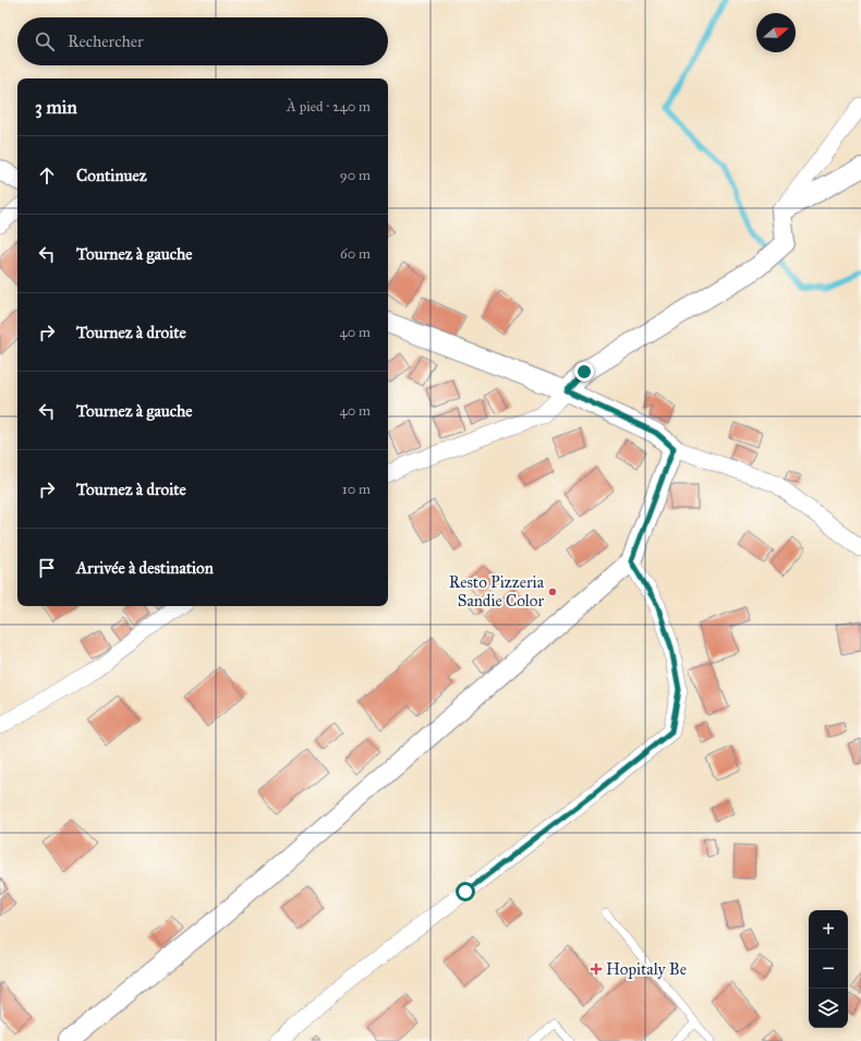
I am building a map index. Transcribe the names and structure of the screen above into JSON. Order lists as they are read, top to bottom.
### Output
{
  "places": {
    "other": ["Resto Pizzeria Sandie Color"],
    "health": ["Hopitaly Be"]
  },
  "north": "right",
  "page": {
    "search": "Rechercher",
    "heading": ["3 min", "À pied · 240 m"],
    "list": [
      ["Continuez", "90 m"],
      ["Tournez à gauche", "60 m"],
      ["Tournez à droite", "40 m"],
      ["Tournez à gauche", "40 m"],
      ["Tournez à droite", "10 m"],
      "Arrivée à destination"
    ],
    "map_buttons": ["+", "−"]
  }
}
